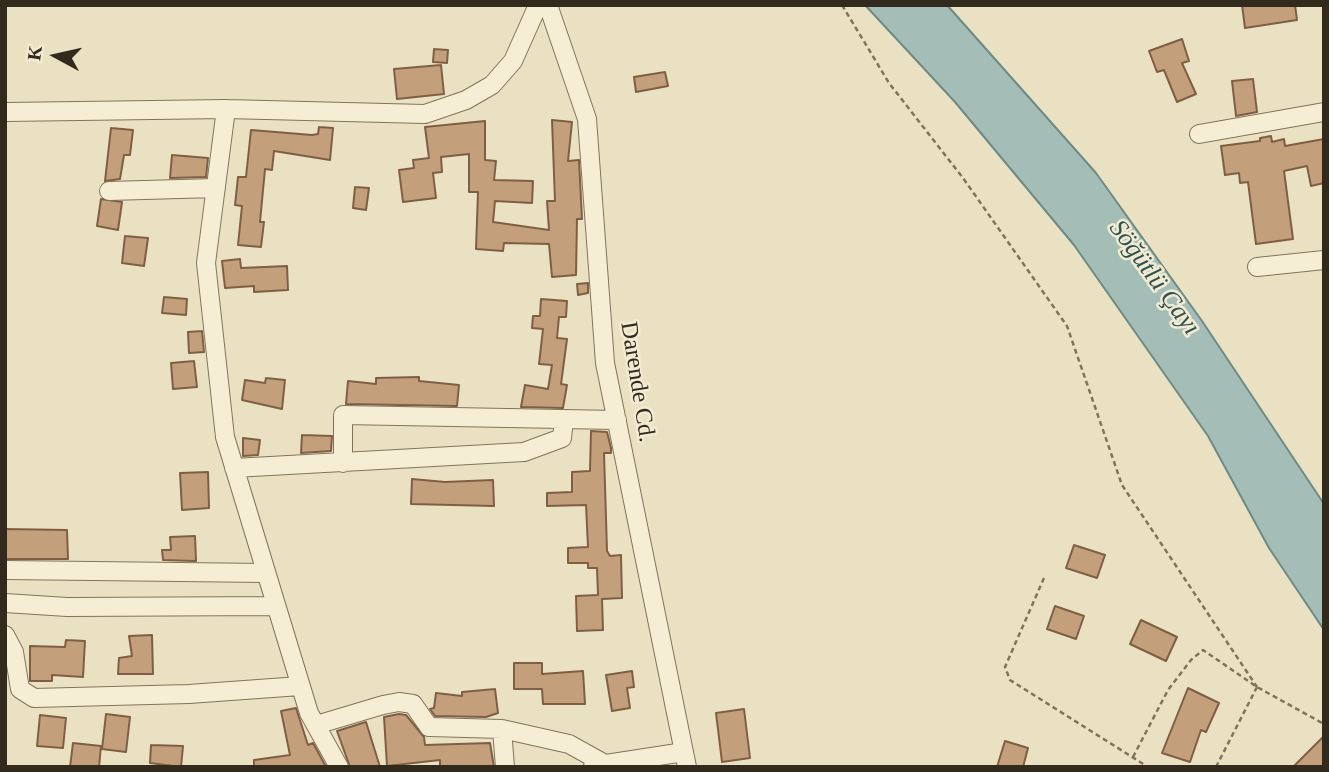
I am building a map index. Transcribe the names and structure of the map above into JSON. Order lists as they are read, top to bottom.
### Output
{
  "streets": {
    "street": ["Darende Cd."]
  },
  "water": ["Söğütlü Çayı"],
  "north": "left"
}
